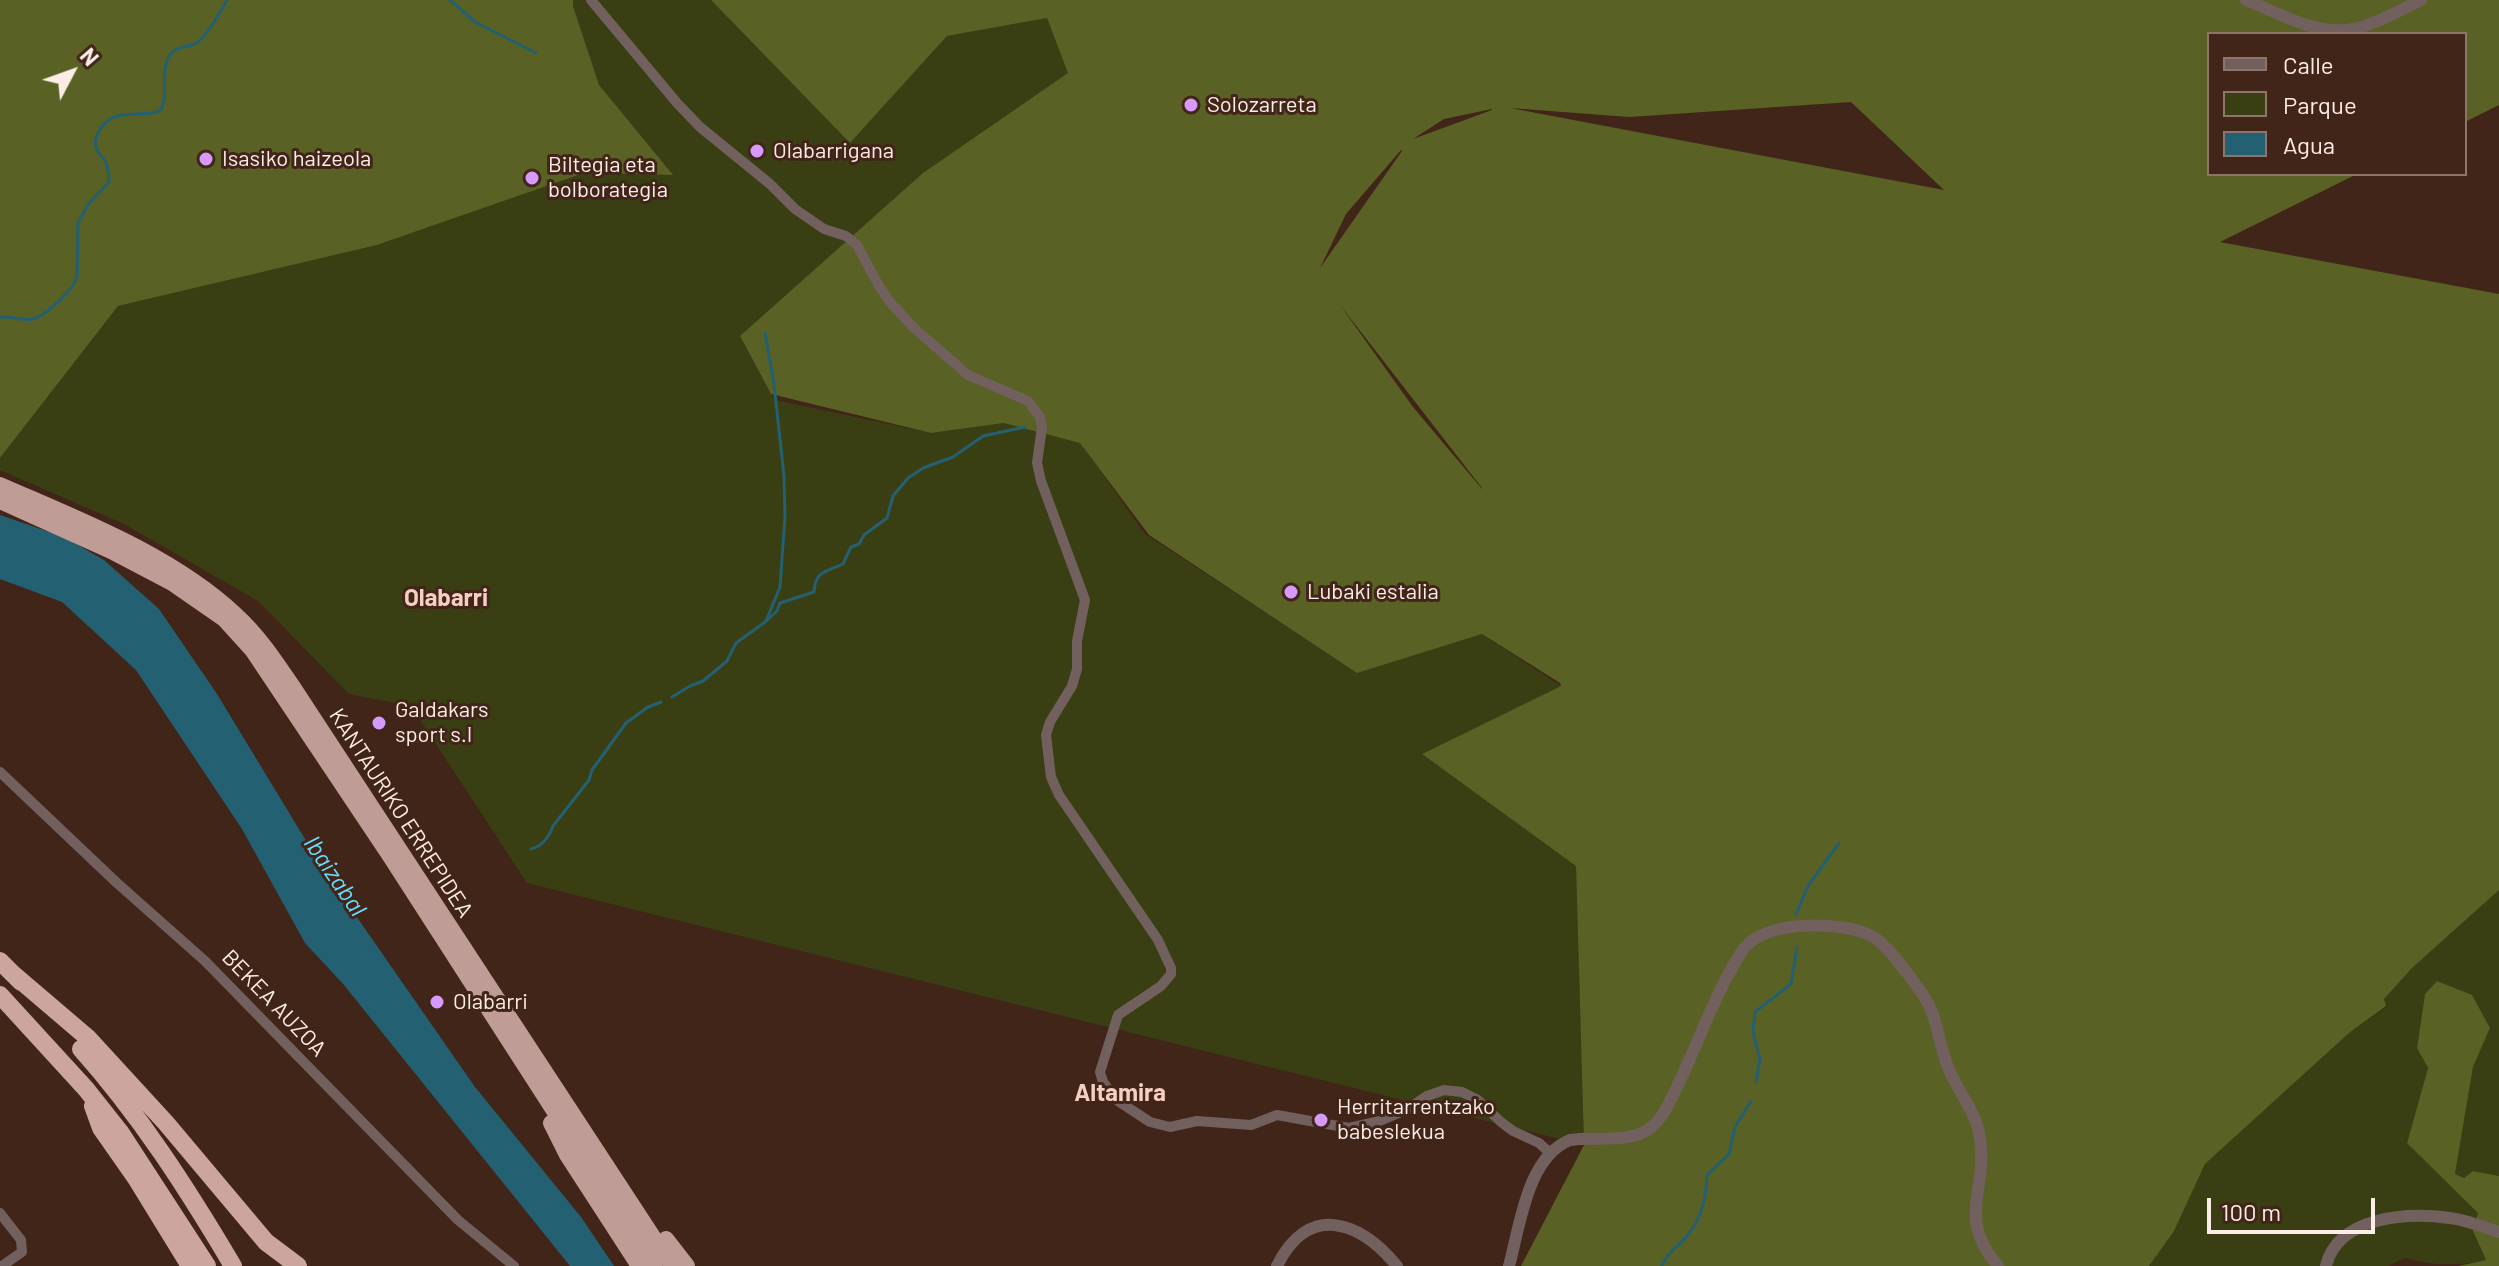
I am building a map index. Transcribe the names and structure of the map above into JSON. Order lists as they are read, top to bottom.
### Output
{
  "streets": {
    "highway": ["KANTAURIKO ERREPIDEA"],
    "street": ["BEKEA AUZOA"]
  },
  "districts": ["Olabarri", "Altamira"],
  "water": ["Ibaizabal"],
  "places": [
    "Solozarreta",
    "Olabarrigana",
    "Isasiko haizeola",
    "Biltegia eta bolborategia",
    "Lubaki estalia",
    "Galdakars sport s.l",
    "Olabarri",
    "Herritarrentzako babeslekua"
  ],
  "legend": ["Calle", "Parque", "Agua"],
  "scale_bar": "100 m",
  "north": "top right"
}
